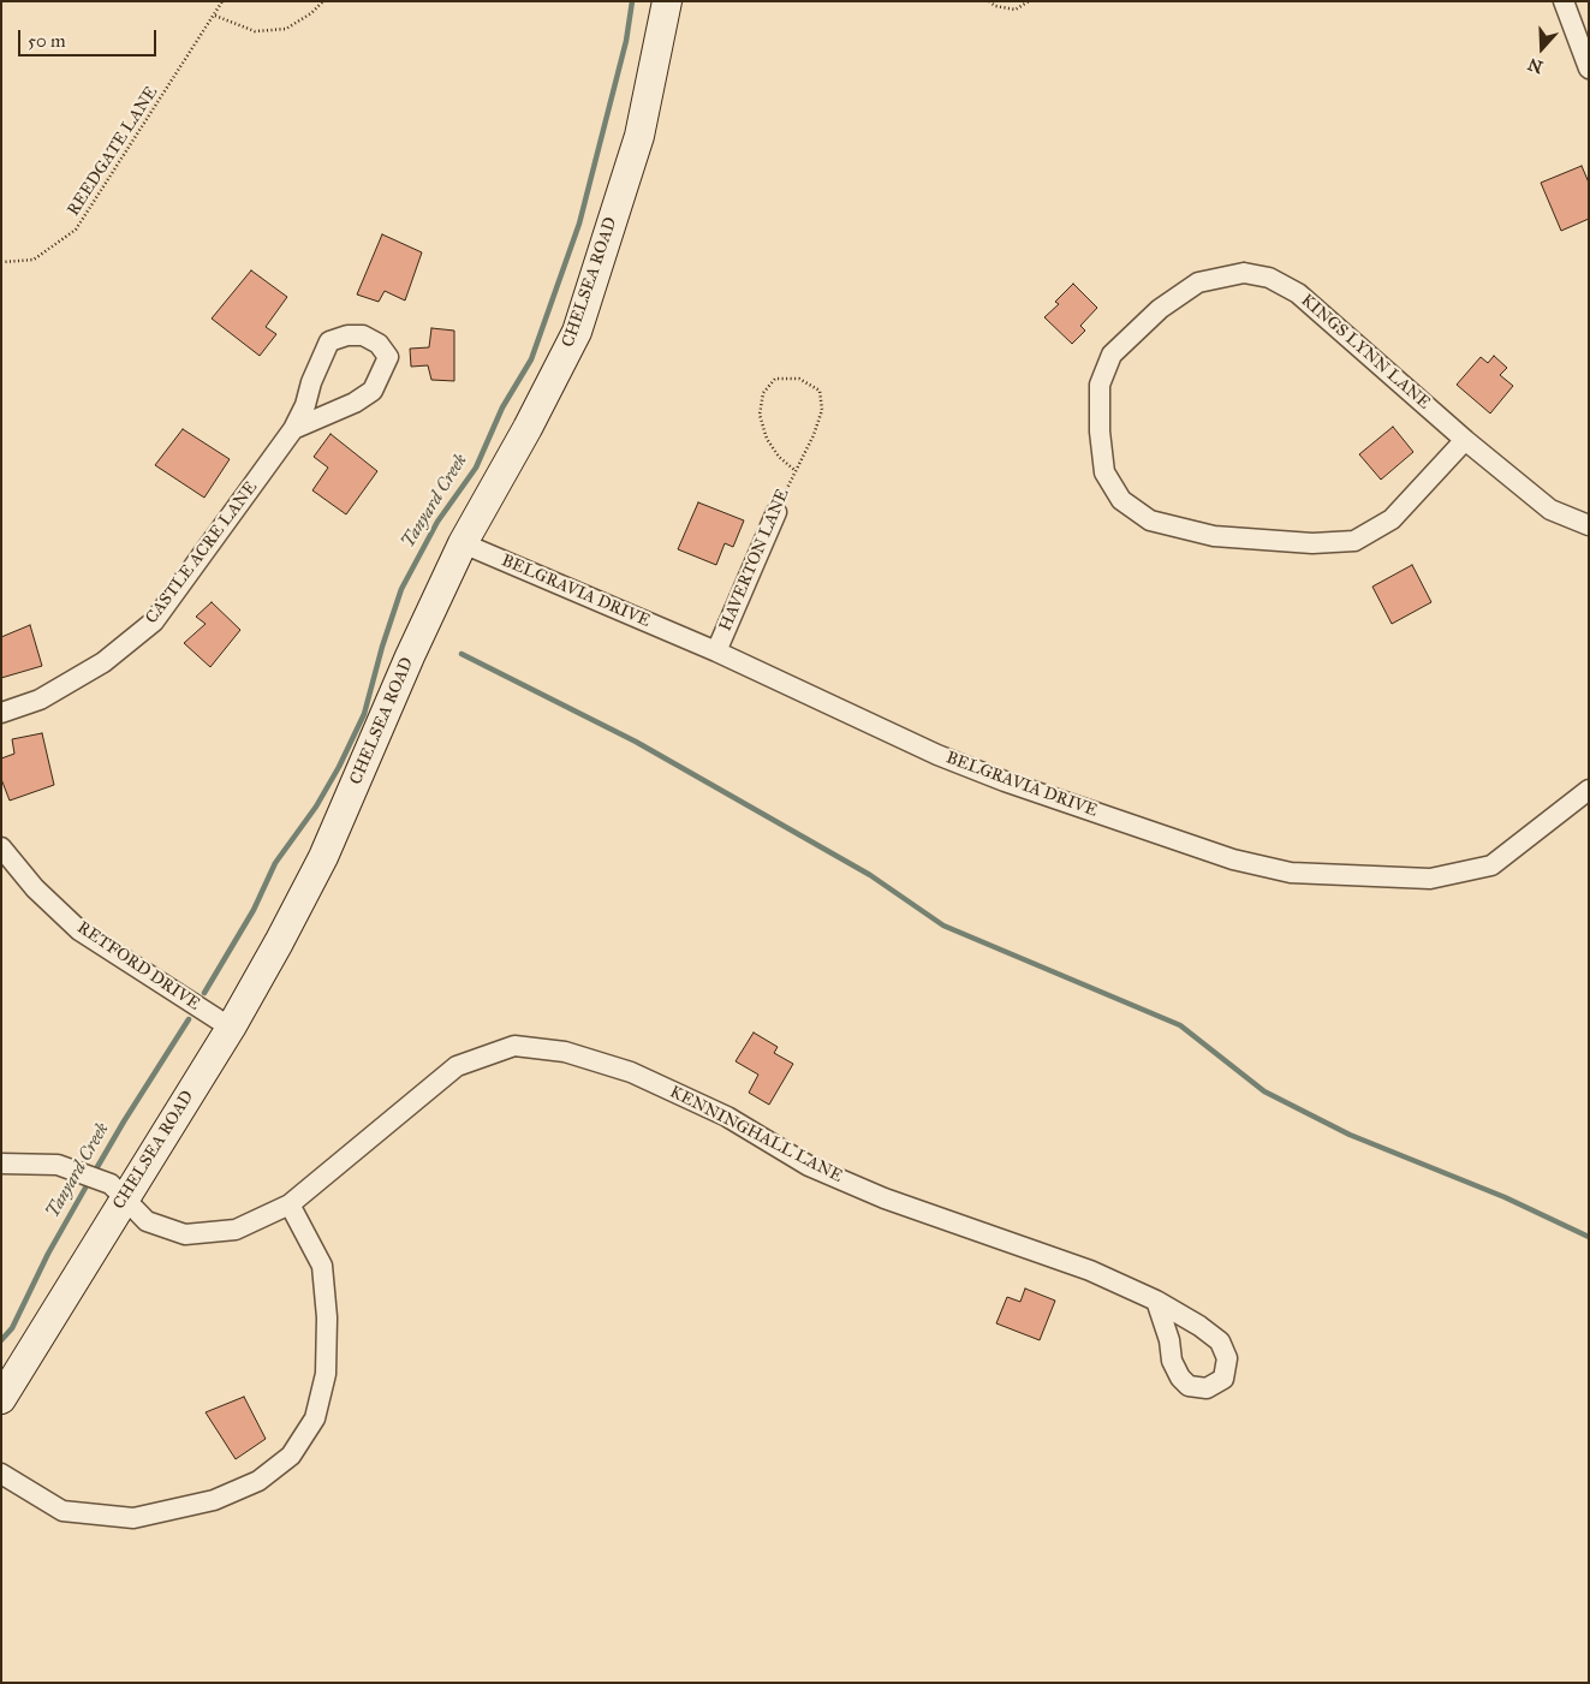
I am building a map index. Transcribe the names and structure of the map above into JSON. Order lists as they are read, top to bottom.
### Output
{
  "streets": {
    "street": [
      "CHELSEA ROAD",
      "KINGS LYNN LANE",
      "CASTLE ACRE LANE",
      "HAVERTON LANE",
      "BELGRAVIA DRIVE",
      "RETFORD DRIVE",
      "KENNINGHALL LANE"
    ],
    "path": ["REEDGATE LANE"]
  },
  "crossings": [
    ["CHELSEA ROAD", "BELGRAVIA DRIVE"],
    ["CHELSEA ROAD", "RETFORD DRIVE"],
    ["CHELSEA ROAD", "KENNINGHALL LANE"],
    ["HAVERTON LANE", "BELGRAVIA DRIVE"]
  ],
  "water": ["Tanyard Creek"],
  "scale_bar": "50 m",
  "north": "bottom"
}
